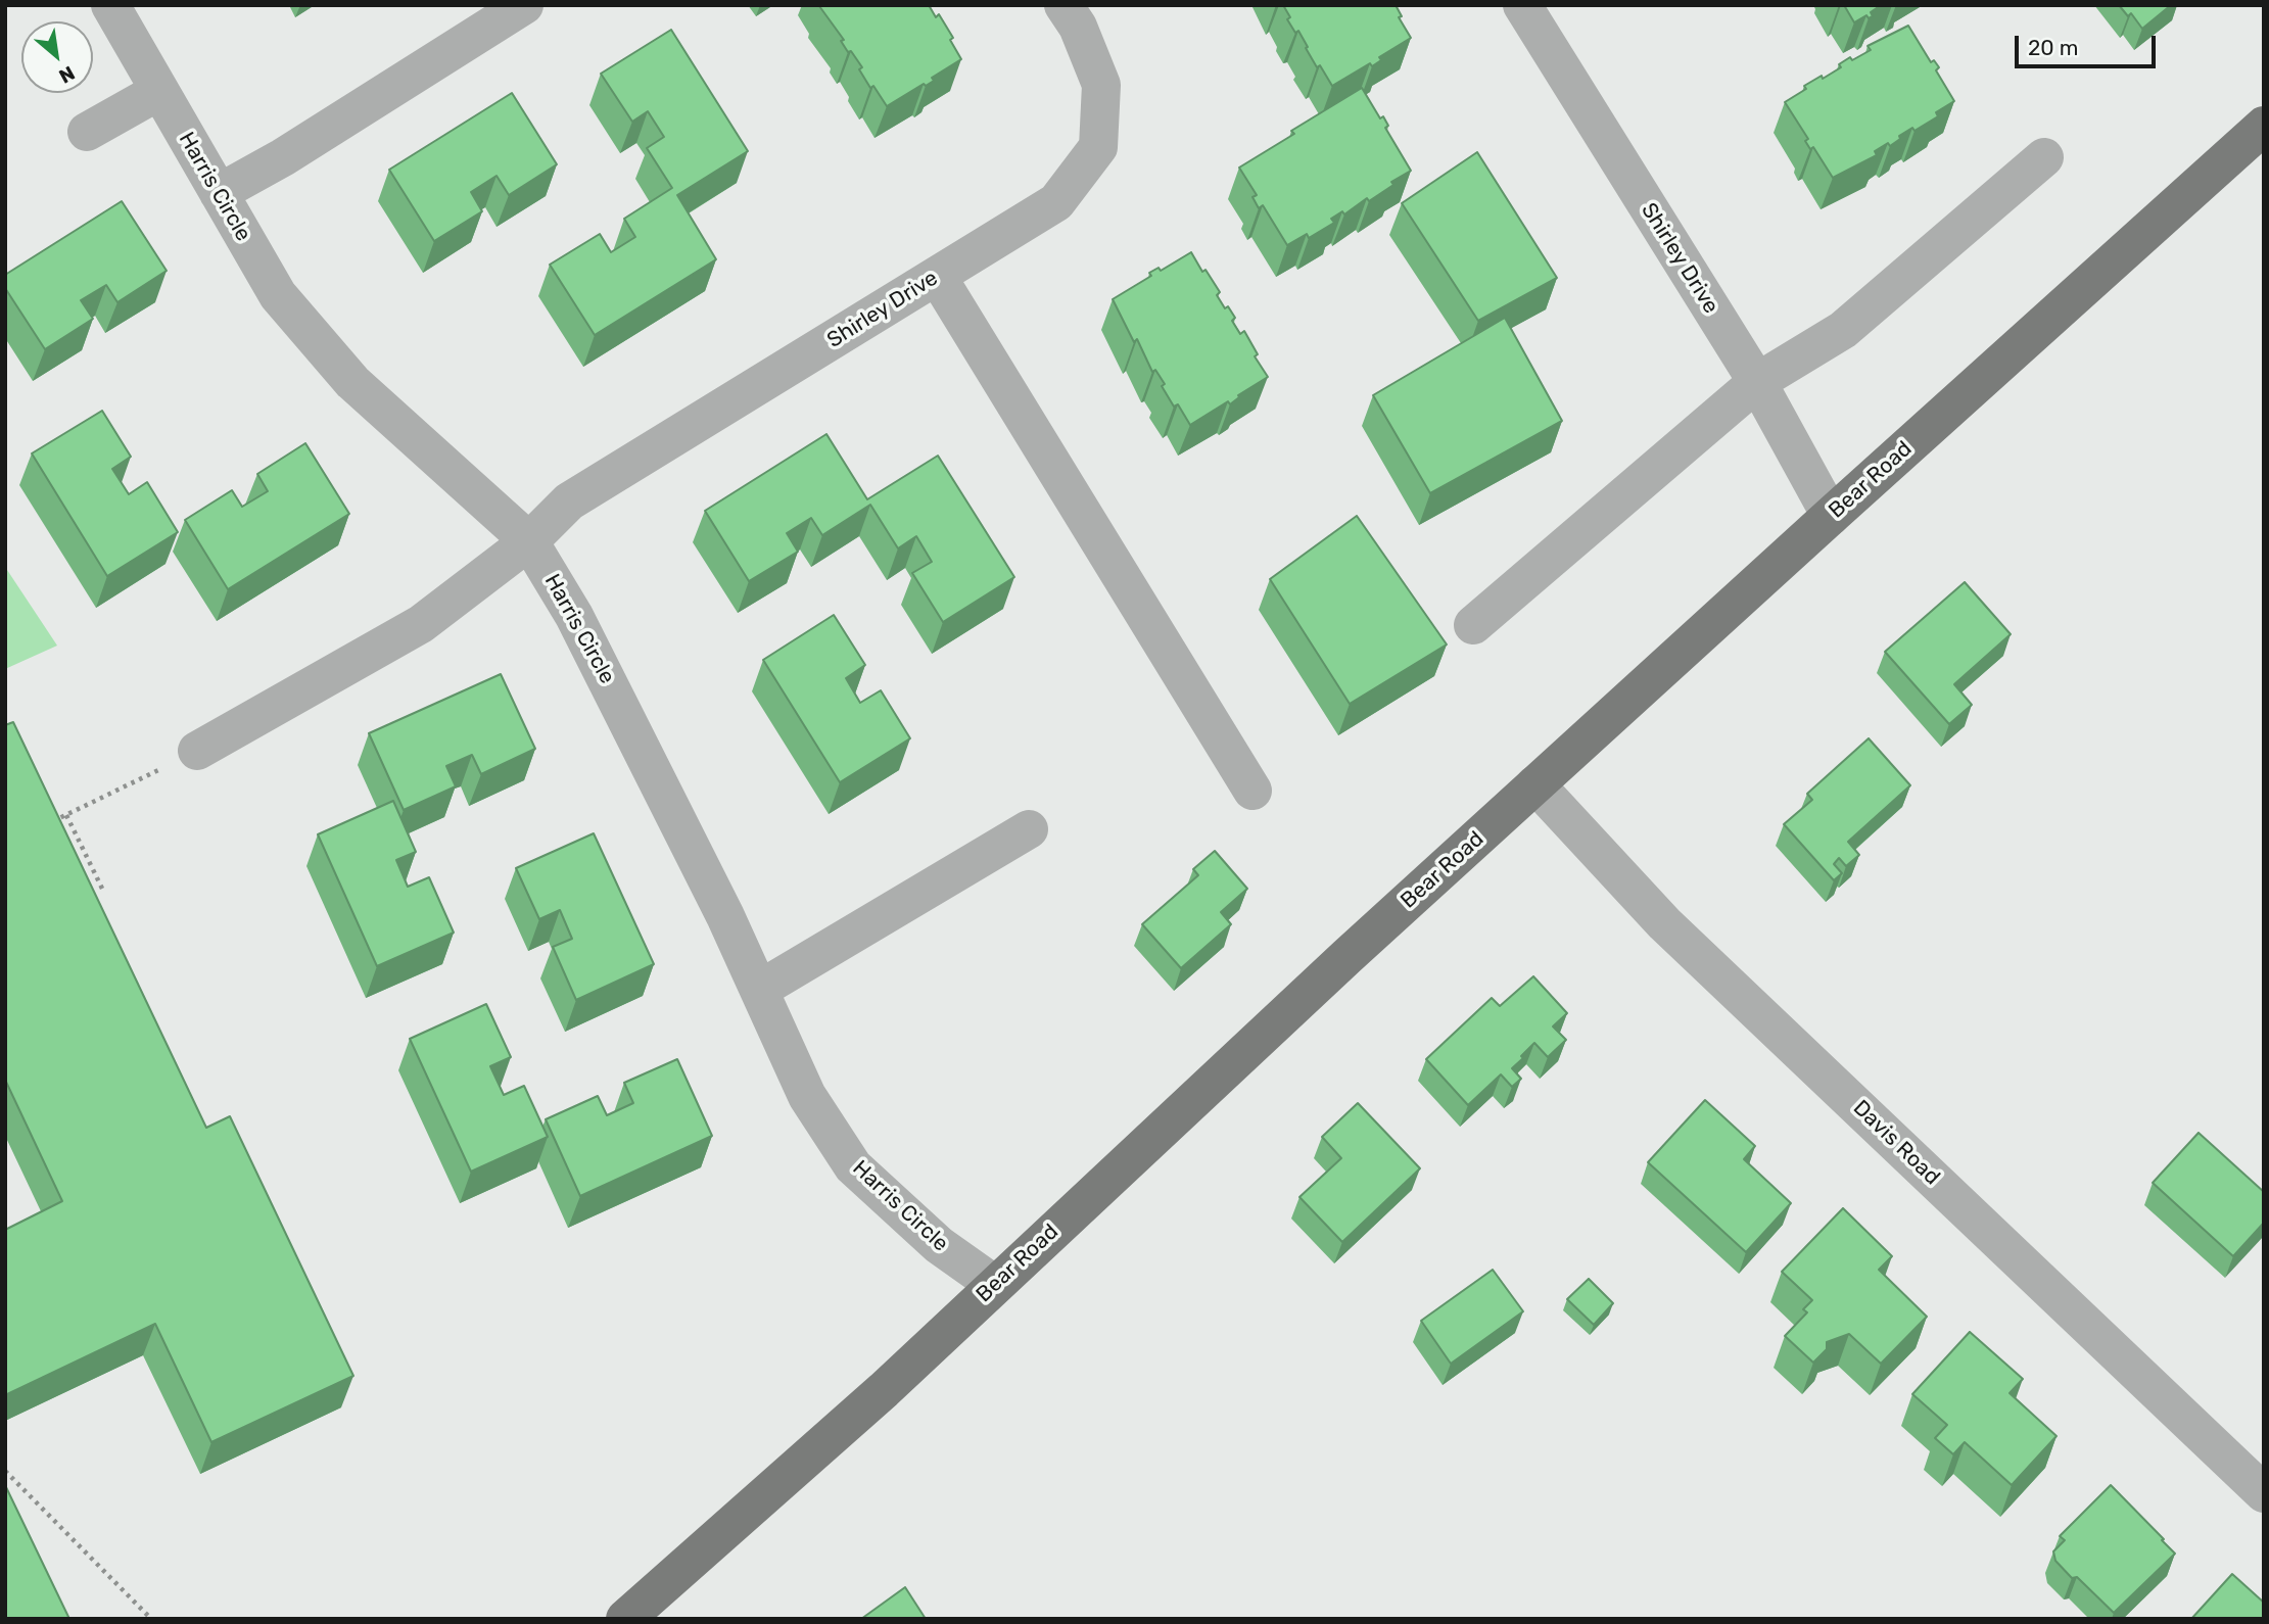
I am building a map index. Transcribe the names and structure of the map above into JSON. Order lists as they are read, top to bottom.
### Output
{
  "streets": {
    "main road": ["Bear Road"],
    "street": ["Harris Circle", "Shirley Drive", "Davis Road"]
  },
  "crossings": [
    ["Harris Circle", "Shirley Drive"],
    ["Harris Circle", "Bear Road"],
    ["Shirley Drive", "Bear Road"],
    ["Bear Road", "Davis Road"]
  ],
  "scale_bar": "20 m",
  "north": "bottom right"
}
